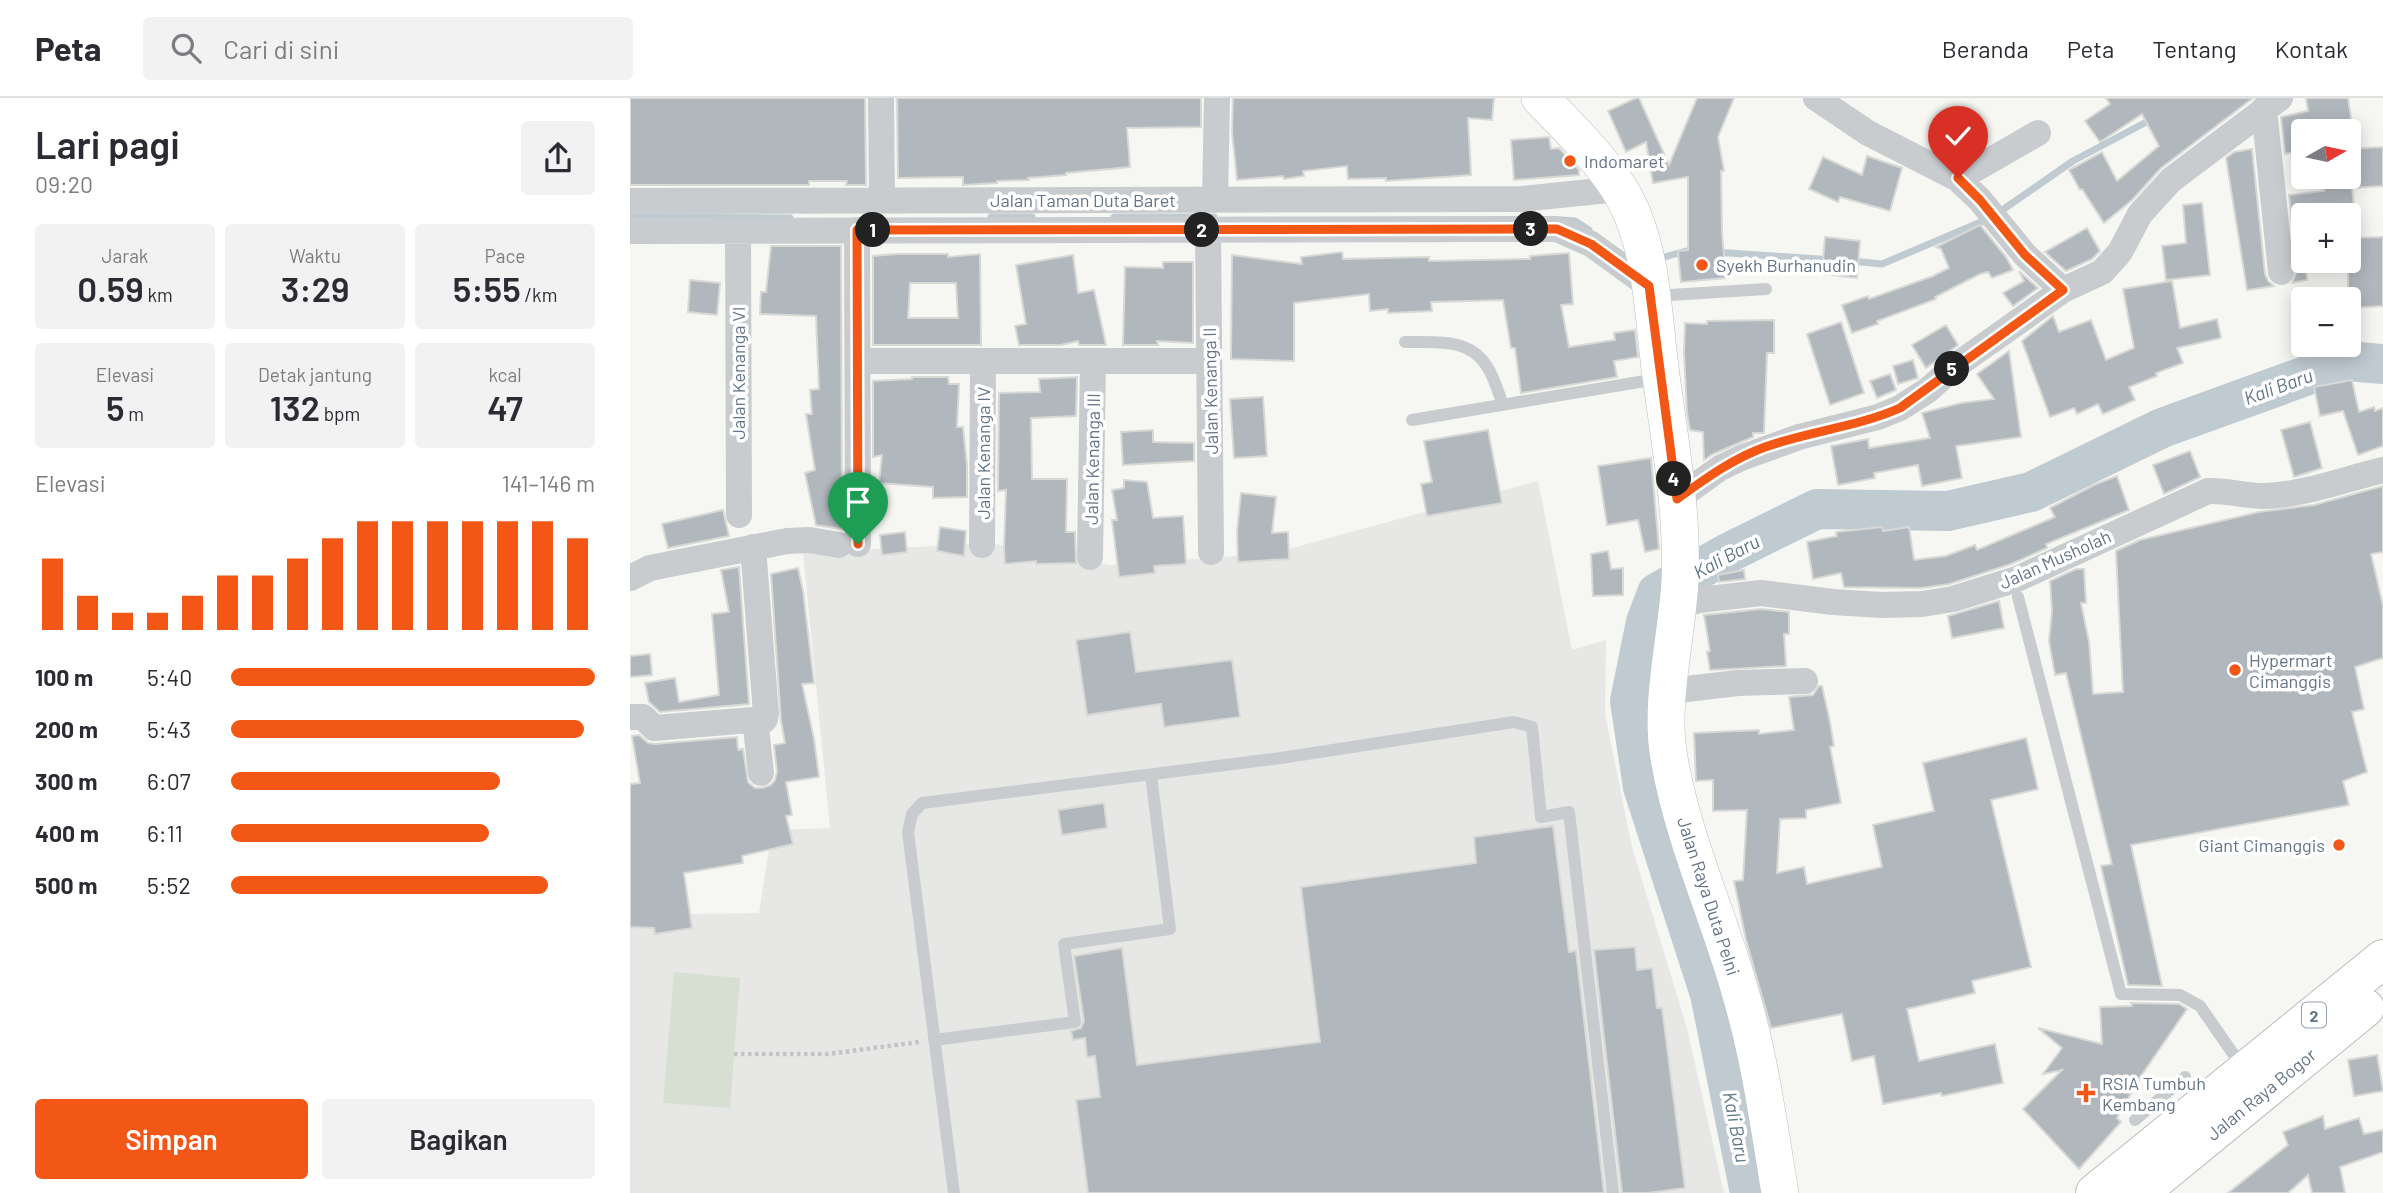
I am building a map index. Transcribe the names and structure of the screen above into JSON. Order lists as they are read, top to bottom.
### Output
{
  "streets": {
    "highway": ["2", "Jalan Raya Bogor"],
    "main road": ["Jalan Raya Duta Pelni"],
    "street": [
      "Jalan Taman Duta Baret",
      "Jalan Kenanga VI",
      "Jalan Kenanga II",
      "Jalan Kenanga IV",
      "Jalan Kenanga III",
      "Jalan Musholah"
    ]
  },
  "crossings": [
    ["Jalan Taman Duta Baret", "Jalan Raya Duta Pelni"],
    ["Jalan Musholah", "Jalan Raya Duta Pelni"]
  ],
  "water": ["Kali Baru"],
  "places": {
    "other": [
      "Indomaret",
      "Syekh Burhanudin",
      "Hypermart Cimanggis",
      "Giant Cimanggis"
    ],
    "health": ["RSIA Tumbuh Kembang"]
  },
  "north": "right",
  "page": {
    "header": "Peta",
    "search": "Cari di sini",
    "nav": [
      "Beranda",
      "Peta",
      "Tentang",
      "Kontak"
    ],
    "heading": ["Lari pagi", "09:20"],
    "map_buttons": ["+", "−"],
    "pins": [
      "3",
      "1",
      "2",
      "5",
      "4"
    ],
    "stats": [
      ["Jarak", "0.59 km"],
      ["Waktu", "3:29"],
      ["Pace", "5:55 /km"],
      ["Elevasi", "5 m"],
      ["Detak jantung", "132 bpm"],
      ["kcal", "47"]
    ],
    "chart": ["Elevasi", "141–146 m"],
    "list": [
      {
        "name": "100 m",
        "note": "5:40"
      },
      {
        "name": "200 m",
        "note": "5:43"
      },
      {
        "name": "300 m",
        "note": "6:07"
      },
      {
        "name": "400 m",
        "note": "6:11"
      },
      {
        "name": "500 m",
        "note": "5:52"
      }
    ],
    "buttons": ["Simpan", "Bagikan"]
  }
}
